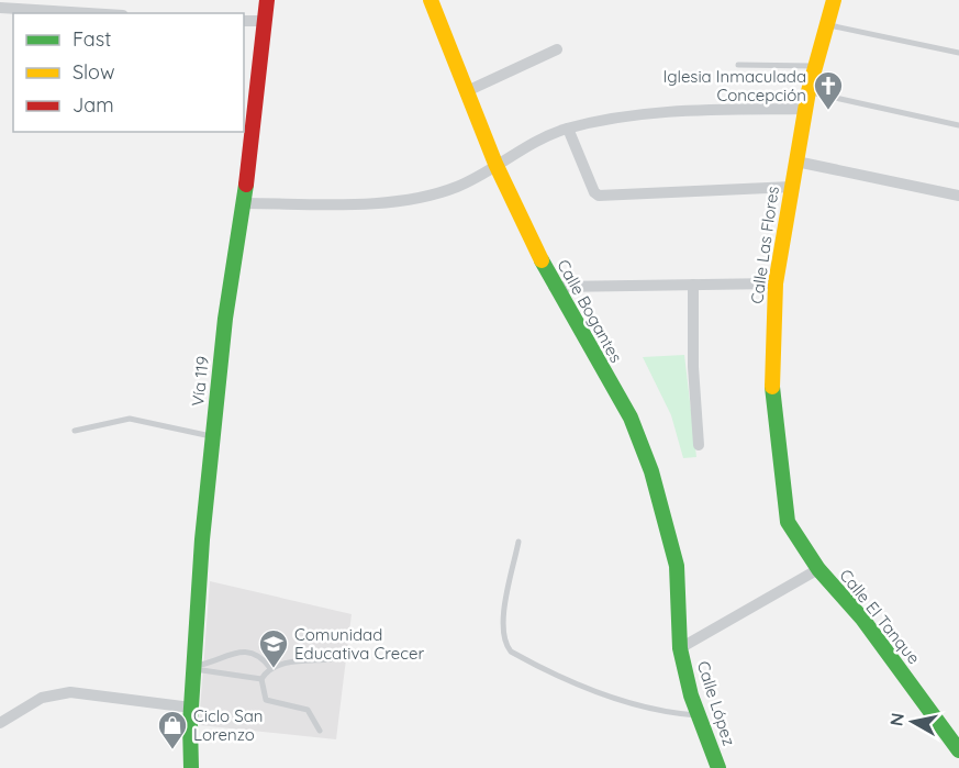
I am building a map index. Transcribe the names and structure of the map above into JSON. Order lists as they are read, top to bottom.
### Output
{
  "streets": {
    "street": [
      "Calle Las Flores",
      "Calle Bogantes",
      "Vía 119",
      "Calle El Tanque",
      "Calle López"
    ]
  },
  "crossings": [
    ["Calle Las Flores", "Calle El Tanque"],
    ["Calle Bogantes", "Calle López"]
  ],
  "places": {
    "church": ["Iglesia Inmaculada Concepción"],
    "school or university": ["Comunidad Educativa Crecer"],
    "shop": ["Ciclo San Lorenzo"]
  },
  "legend": ["Fast", "Slow", "Jam"],
  "north": "left"
}
